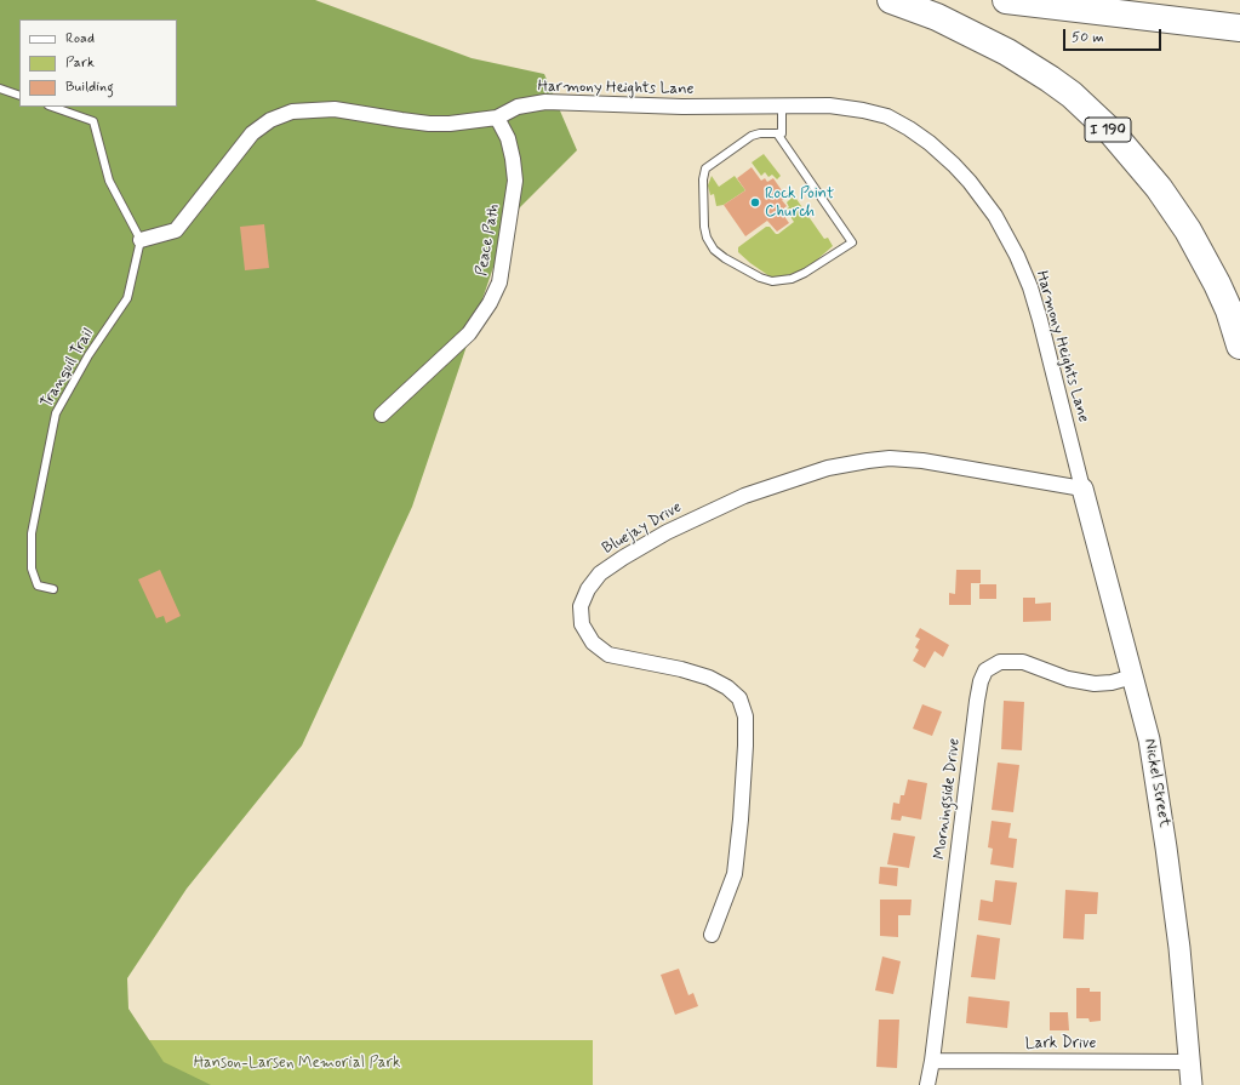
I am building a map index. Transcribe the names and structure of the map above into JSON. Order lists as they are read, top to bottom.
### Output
{
  "streets": {
    "highway": ["I 190"],
    "street": [
      "Harmony Heights Lane",
      "Peace Path",
      "Bluejay Drive",
      "Nickel Street",
      "Morningside Drive",
      "Lark Drive"
    ],
    "lane": ["Tranquil Trail"]
  },
  "crossings": [
    ["Harmony Heights Lane", "Peace Path"],
    ["Harmony Heights Lane", "Tranquil Trail"],
    ["Harmony Heights Lane", "Bluejay Drive"],
    ["Harmony Heights Lane", "Nickel Street"],
    ["Bluejay Drive", "Nickel Street"],
    ["Nickel Street", "Morningside Drive"],
    ["Nickel Street", "Lark Drive"],
    ["Morningside Drive", "Lark Drive"]
  ],
  "parks": ["Hanson-Larsen Memorial Park"],
  "places": ["Rock Point Church"],
  "legend": ["Road", "Park", "Building"],
  "scale_bar": "50 m"
}
